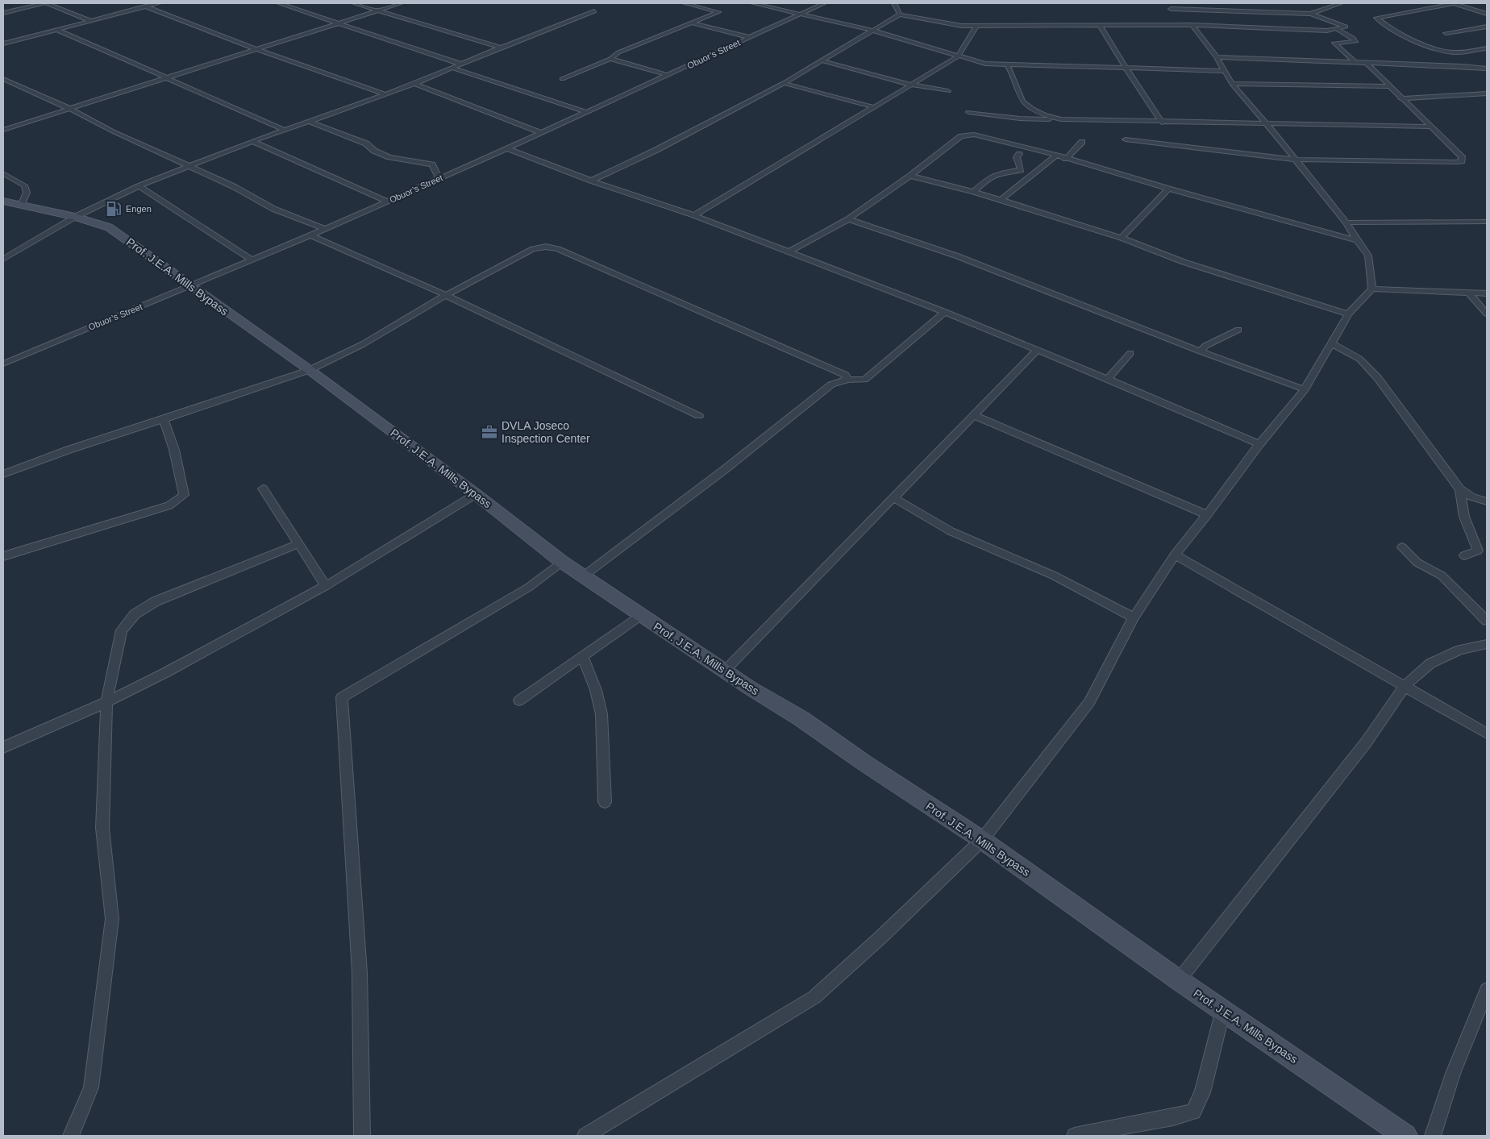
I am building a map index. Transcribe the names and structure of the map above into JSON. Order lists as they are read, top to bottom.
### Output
{
  "streets": {
    "street": ["Obuor’s Street", "Prof. J.E.A. Mills Bypass"]
  },
  "crossings": [
    ["Obuor’s Street", "Prof. J.E.A. Mills Bypass"]
  ],
  "places": {
    "fuel station": ["Engen"],
    "office": ["DVLA Joseco Inspection Center"]
  }
}
